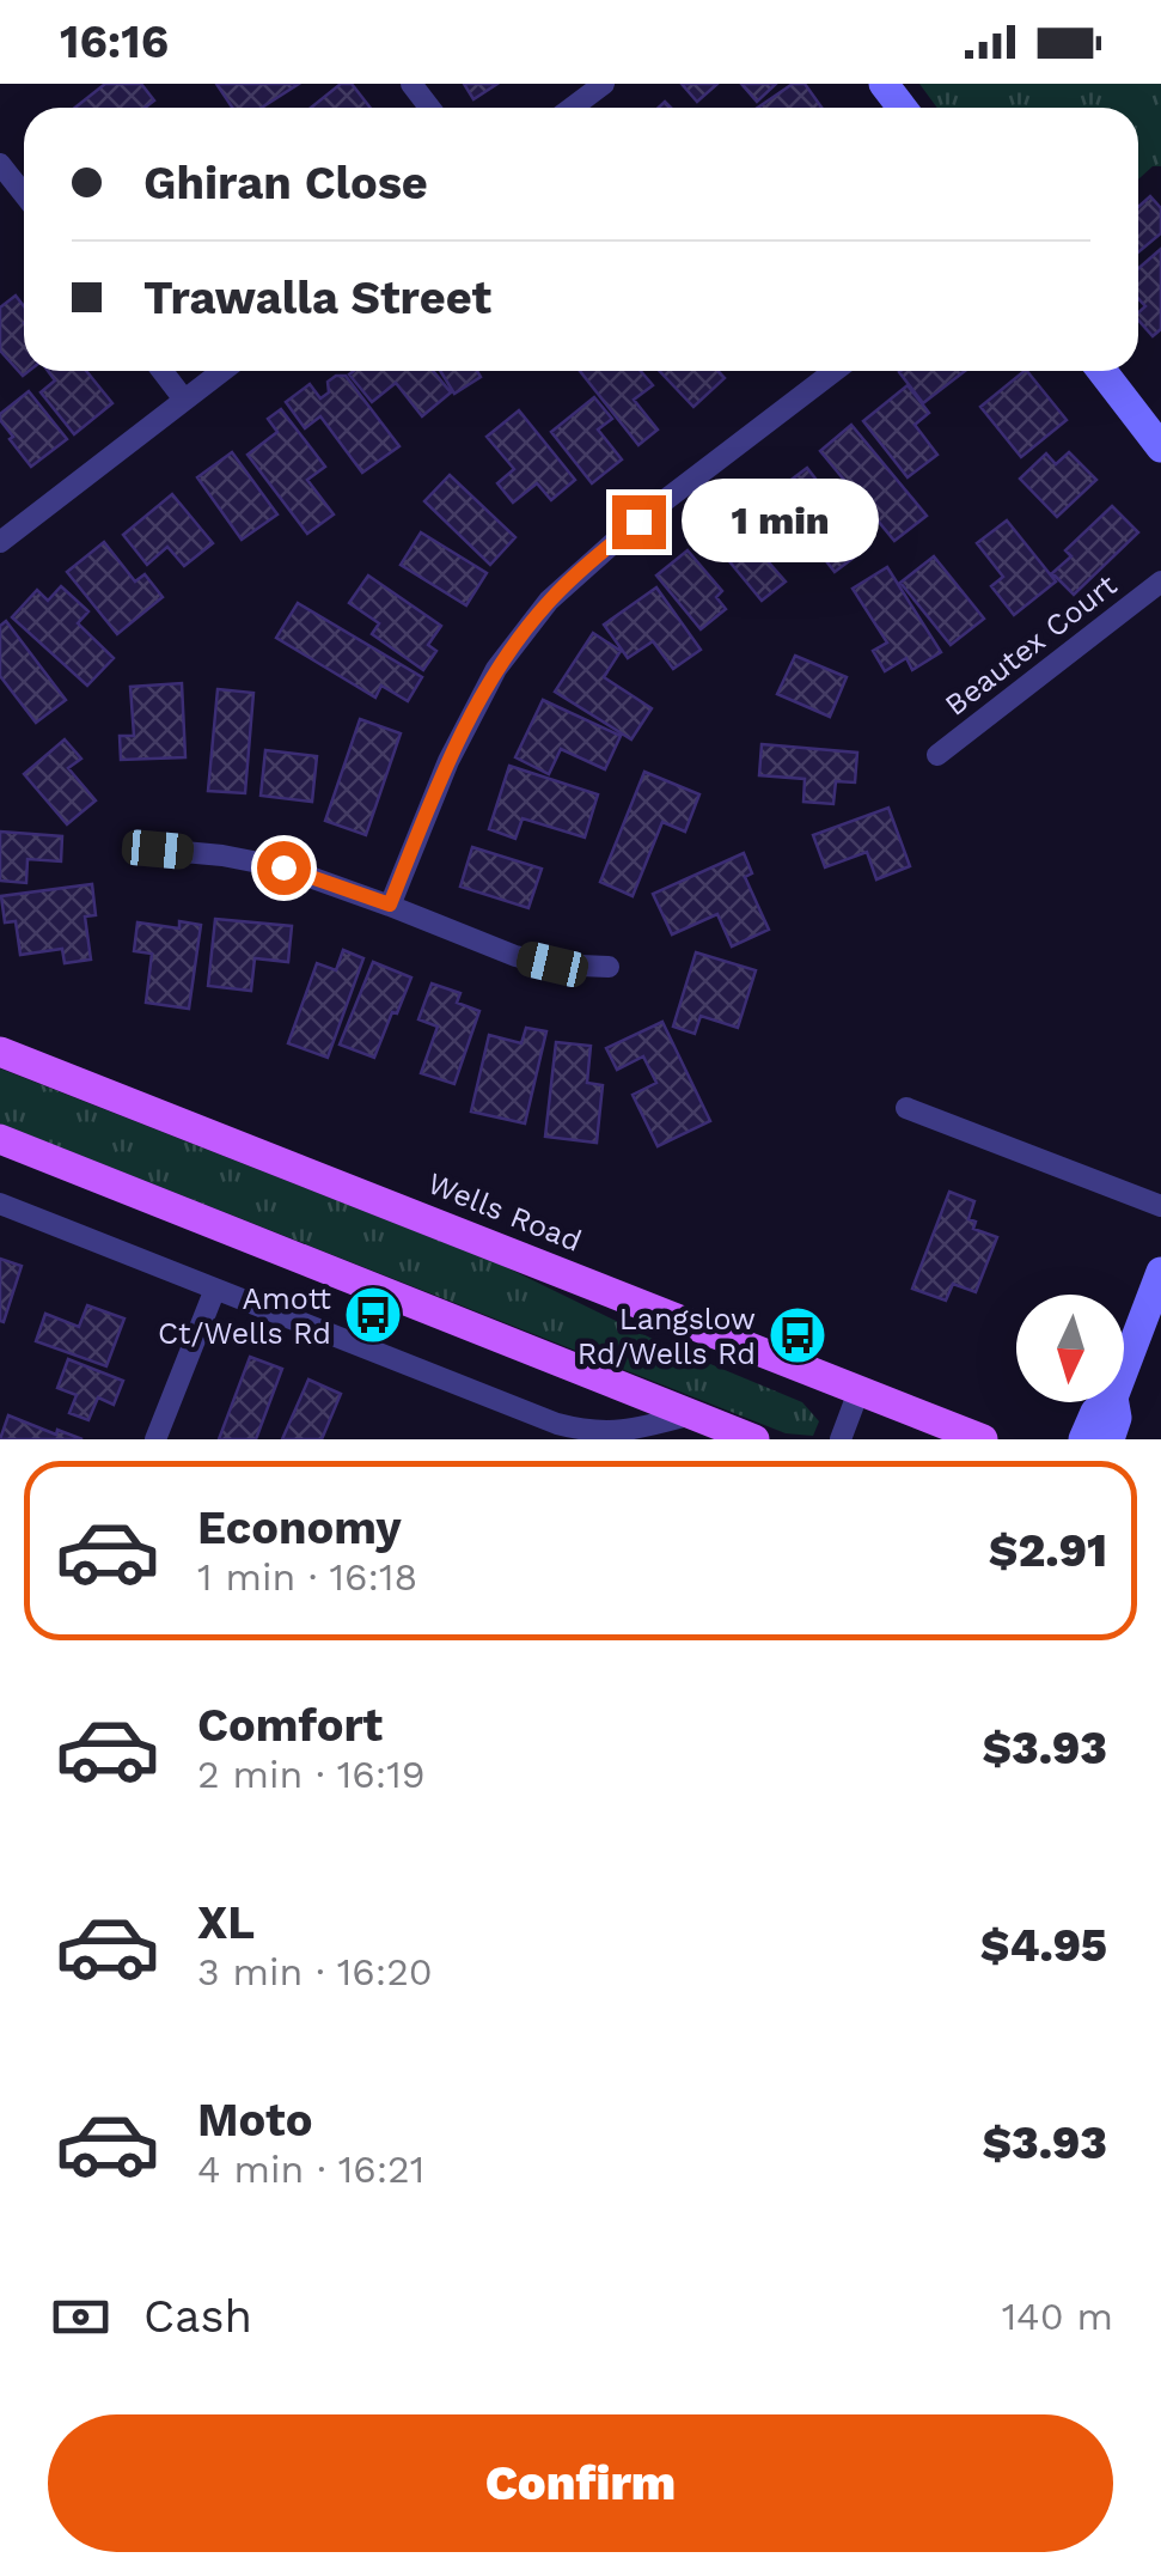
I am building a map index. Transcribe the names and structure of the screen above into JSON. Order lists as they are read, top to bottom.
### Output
{
  "streets": {
    "main road": ["Wells Road"],
    "street": ["Beautex Court"]
  },
  "places": {
    "bus stop": ["Amott Ct/Wells Rd", "Langslow Rd/Wells Rd"]
  },
  "north": "bottom",
  "page": {
    "status": "16:16",
    "banner": ["Ghiran Close", "Trawalla Street"],
    "bubble": "1 min",
    "list": [
      {
        "name": "Economy",
        "note": "1 min · 16:18",
        "value": "$2.91"
      },
      {
        "name": "Comfort",
        "note": "2 min · 16:19",
        "value": "$3.93"
      },
      {
        "name": "XL",
        "note": "3 min · 16:20",
        "value": "$4.95"
      },
      {
        "name": "Moto",
        "note": "4 min · 16:21",
        "value": "$3.93"
      }
    ],
    "pay": ["Cash", "140 m"],
    "buttons": "Confirm"
  }
}
